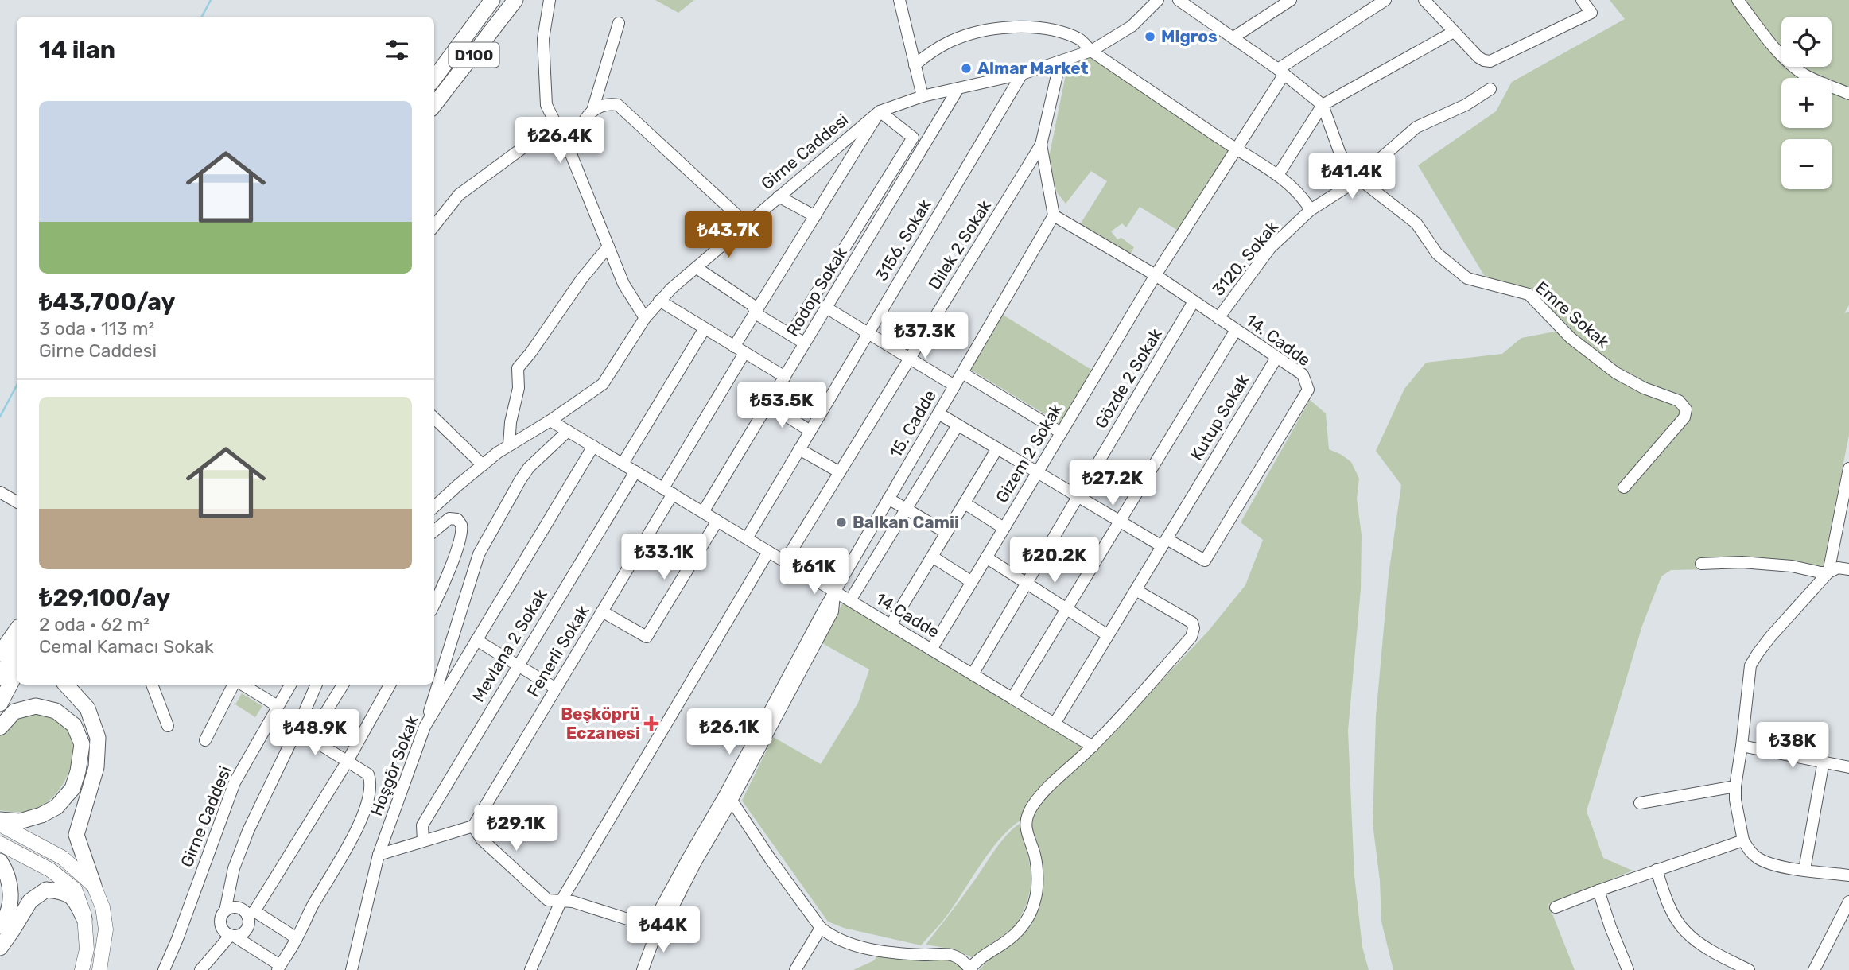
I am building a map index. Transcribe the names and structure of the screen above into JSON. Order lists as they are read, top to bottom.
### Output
{
  "streets": {
    "highway": ["D100"],
    "street": [
      "Girne Caddesi",
      "3156. Sokak",
      "Dilek 2 Sokak",
      "3120. Sokak",
      "Rodop Sokak",
      "Emre Sokak",
      "14. Cadde",
      "Gözde 2 Sokak",
      "Kutup Sokak",
      "15. Cadde",
      "Gizem 2 Sokak",
      "14.Cadde",
      "Mevlana 2 Sokak",
      "Fenerli Sokak",
      "Hoşgör Sokak"
    ]
  },
  "crossings": [
    ["Girne Caddesi", "3156. Sokak"],
    ["Girne Caddesi", "Rodop Sokak"],
    ["Girne Caddesi", "14.Cadde"],
    ["3156. Sokak", "14.Cadde"],
    ["Dilek 2 Sokak", "14.Cadde"],
    ["3120. Sokak", "Emre Sokak"],
    ["3120. Sokak", "14. Cadde"],
    ["Rodop Sokak", "14.Cadde"],
    ["14. Cadde", "Gözde 2 Sokak"],
    ["14. Cadde", "Kutup Sokak"],
    ["14. Cadde", "15. Cadde"],
    ["14. Cadde", "Gizem 2 Sokak"],
    ["Gözde 2 Sokak", "14.Cadde"],
    ["Kutup Sokak", "14.Cadde"],
    ["15. Cadde", "14.Cadde"],
    ["Gizem 2 Sokak", "14.Cadde"],
    ["14.Cadde", "Mevlana 2 Sokak"],
    ["14.Cadde", "Fenerli Sokak"],
    ["14.Cadde", "Hoşgör Sokak"]
  ],
  "places": {
    "other": ["Migros", "Almar Market", "Balkan Camii"],
    "health": ["Beşköprü Eczanesi"]
  },
  "page": {
    "map_buttons": ["+", "−"],
    "heading": "14 ilan",
    "list": [
      {
        "name": "₺43,700/ay",
        "note": "3 oda · 113 m² · Girne Caddesi"
      },
      {
        "name": "₺29,100/ay",
        "note": "2 oda · 62 m² · Cemal Kamacı Sokak"
      }
    ],
    "price": [
      "₺26.4K",
      "₺41.4K",
      "₺43.7K",
      "₺37.3K",
      "₺53.5K",
      "₺27.2K",
      "₺33.1K",
      "₺20.2K",
      "₺61K",
      "₺26.1K",
      "₺48.9K",
      "₺38K",
      "₺29.1K",
      "₺44K"
    ]
  }
}
